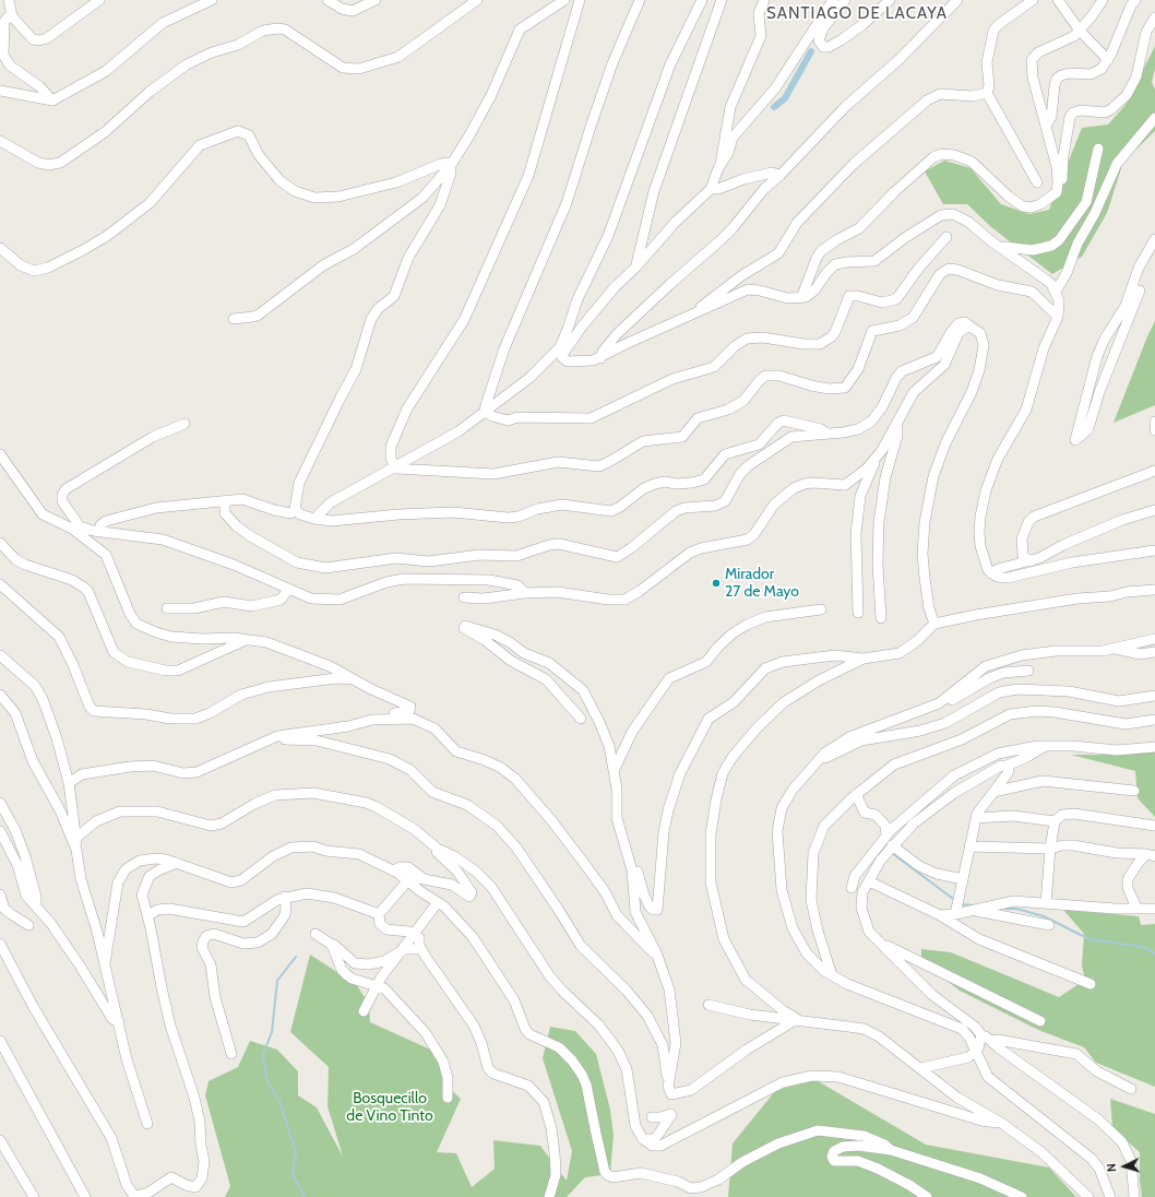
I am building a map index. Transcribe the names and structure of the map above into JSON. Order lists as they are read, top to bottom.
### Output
{
  "districts": ["SANTIAGO DE LACAYA"],
  "parks": ["Bosquecillo de Vino Tinto"],
  "places": ["Mirador 27 de Mayo"],
  "north": "left"
}
